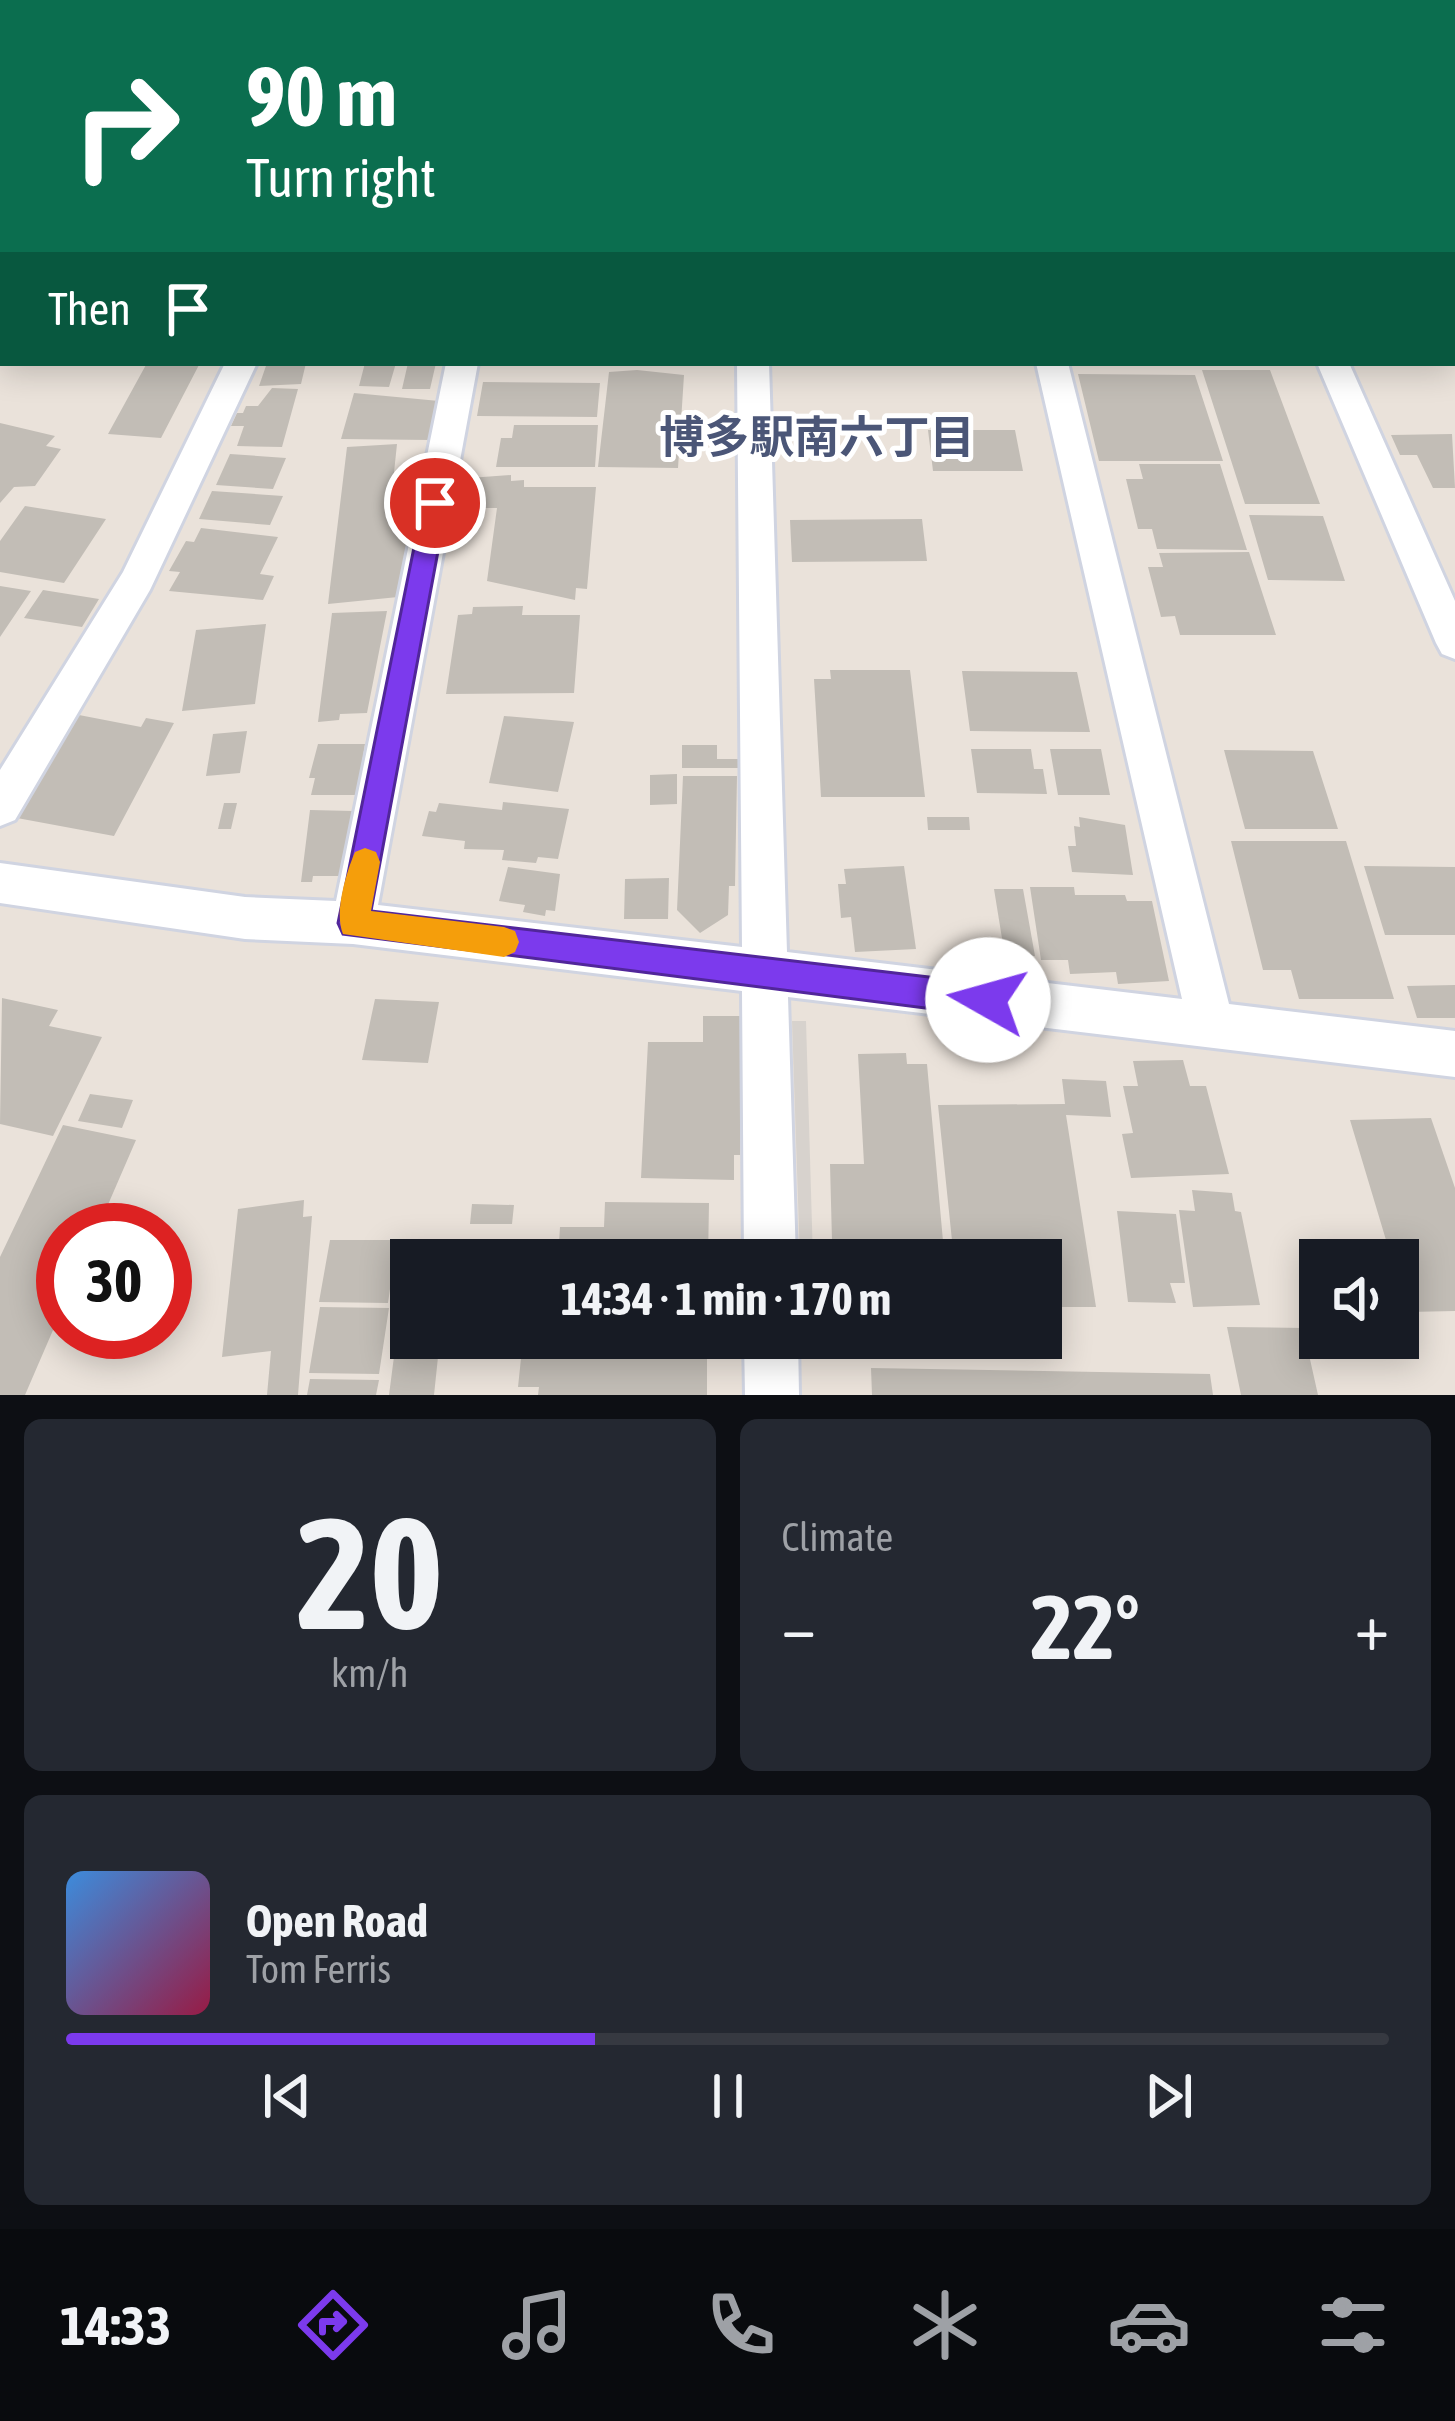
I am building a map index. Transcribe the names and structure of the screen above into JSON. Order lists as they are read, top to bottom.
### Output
{
  "districts": ["博多駅南六丁目"],
  "page": {
    "turn": ["90 m", "Turn right"],
    "then": "Then",
    "limit": "30",
    "trip": "14:34 · 1 min · 170 m",
    "tile": [
      ["20", "km/h"],
      "Climate"
    ],
    "heat": ["−", "22°", "+"],
    "song": ["Open Road", "Tom Ferris"],
    "tabs": "14:33"
  }
}
